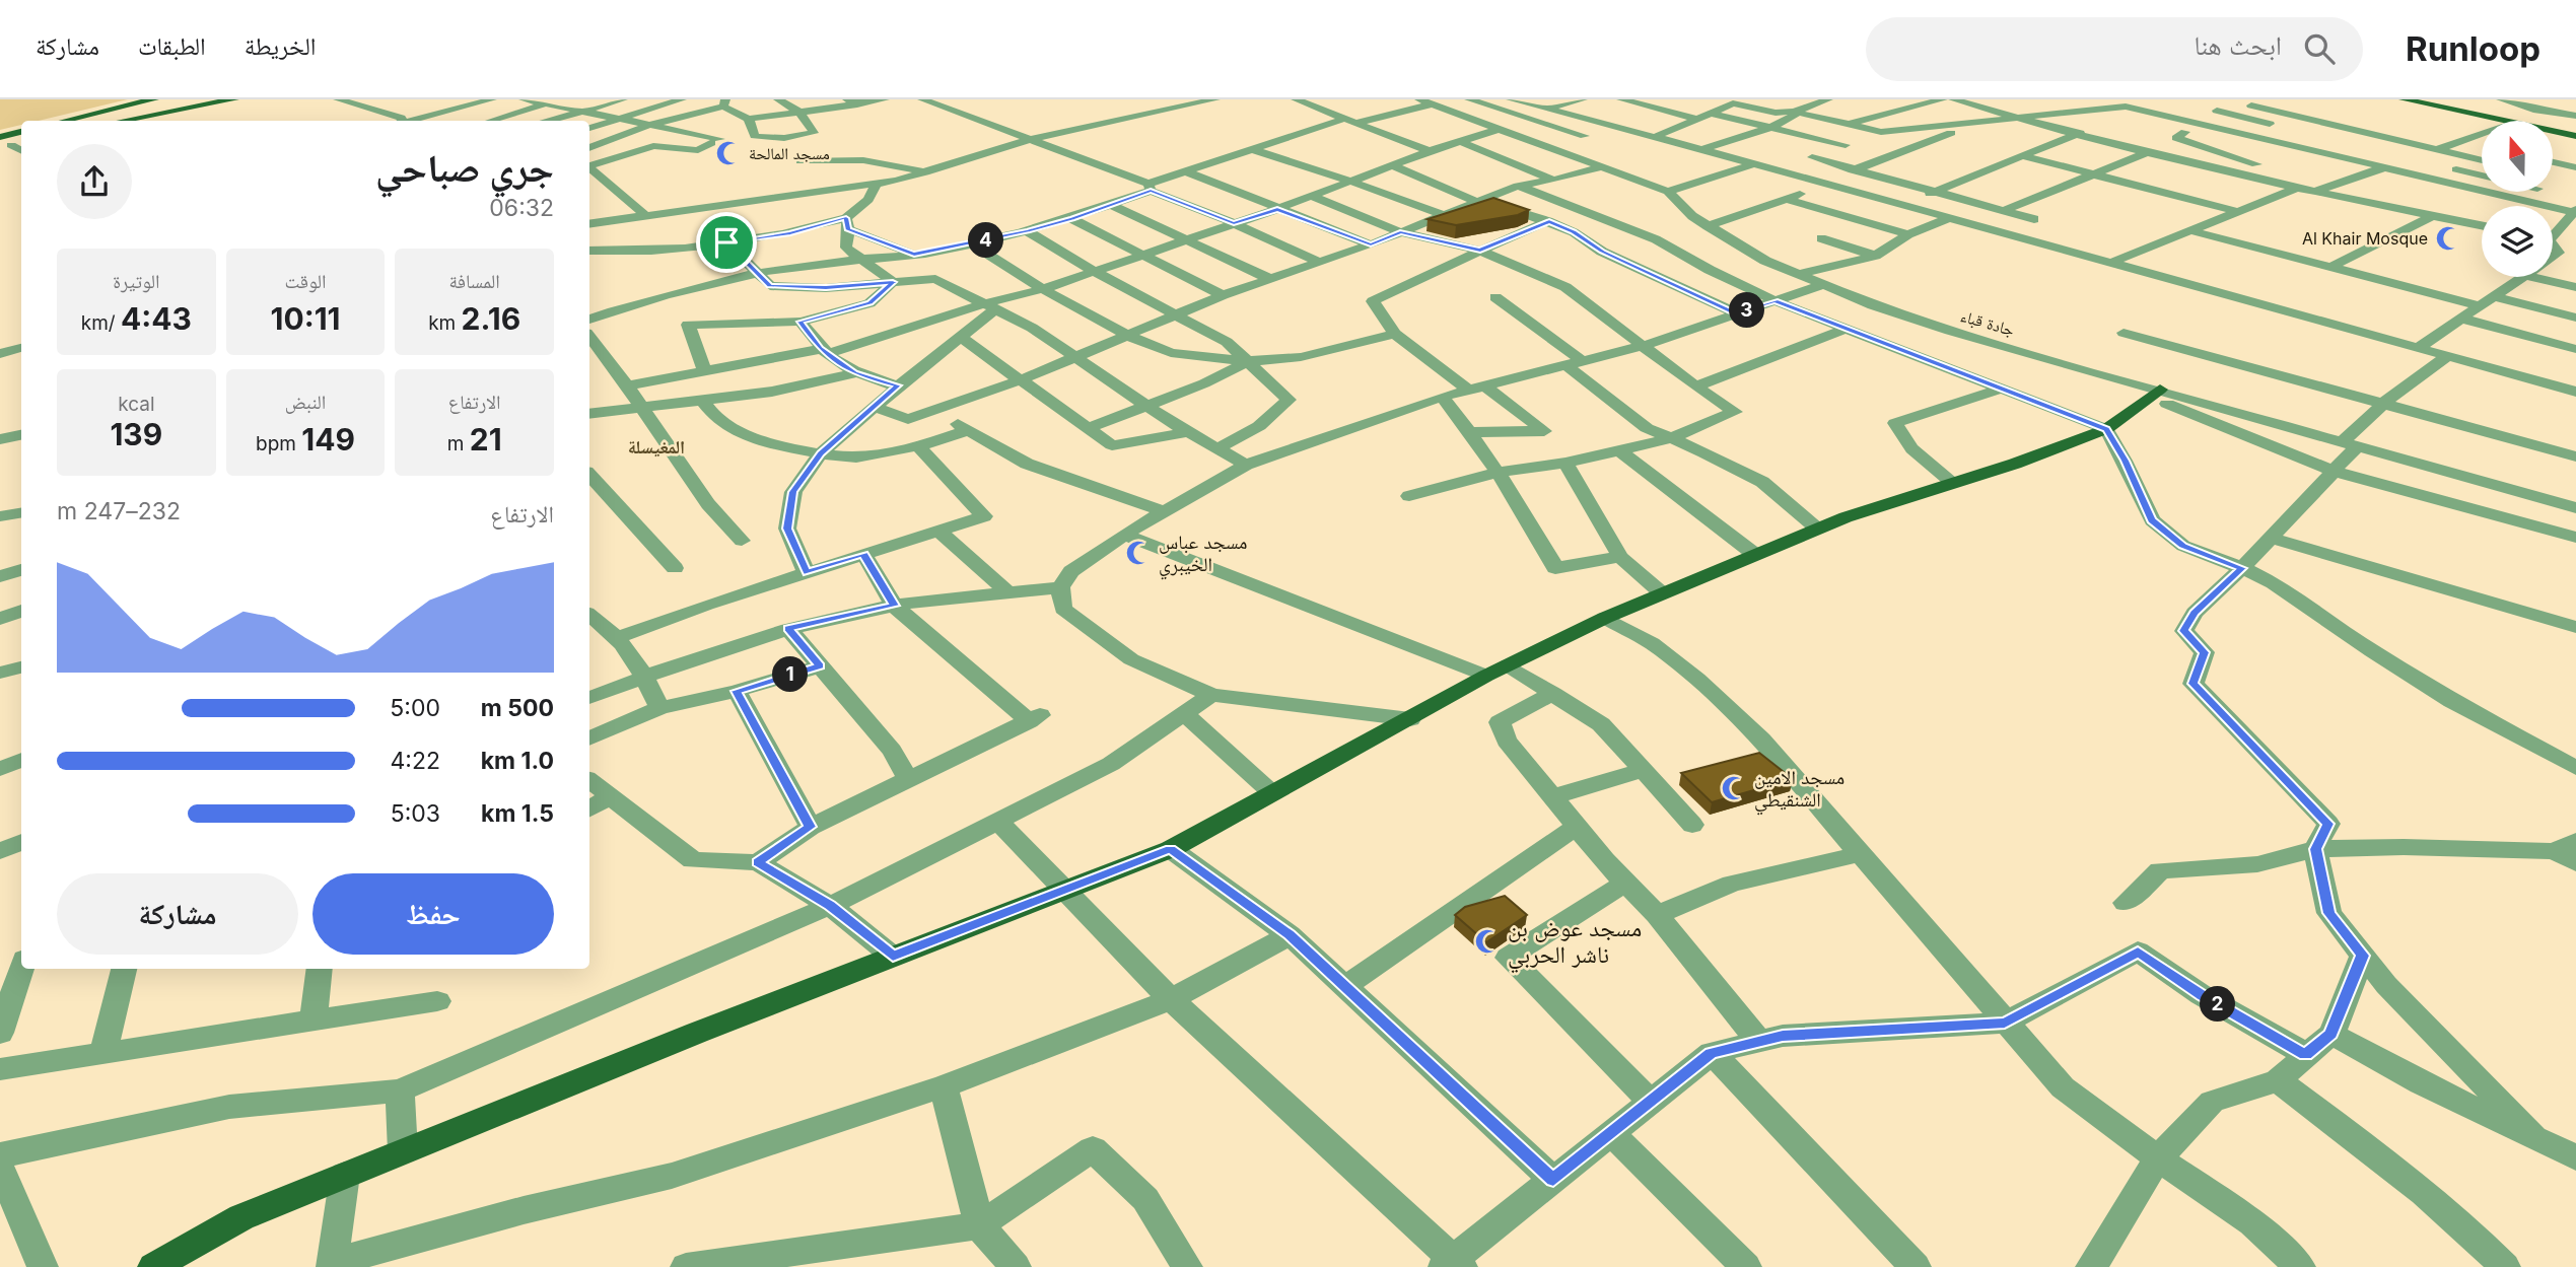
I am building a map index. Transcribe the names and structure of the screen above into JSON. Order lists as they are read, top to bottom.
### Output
{
  "streets": {
    "street": ["جادة قباء"]
  },
  "districts": ["المغيسلة"],
  "places": {
    "mosque": [
      "مسجد المالحة",
      "Al Khair Mosque",
      "مسجد عباس الخيبري",
      "مسجد الامين الشنقيطي",
      "مسجد عوض بن ناشر الحربي"
    ]
  },
  "north": "top",
  "page": {
    "header": "Runloop",
    "search": "ابحث هنا",
    "nav": ["الخريطة", "الطبقات", "مشاركة"],
    "heading": ["جري صباحي", "06:32"],
    "pins": [
      "4",
      "3",
      "1",
      "2"
    ],
    "stats": [
      ["المسافة", "2.16 km"],
      ["الوقت", "10:11"],
      ["الوتيرة", "4:43 /km"],
      ["الارتفاع", "21 m"],
      ["النبض", "149 bpm"],
      ["kcal", "139"]
    ],
    "chart": ["الارتفاع", "232–247 m"],
    "list": [
      {
        "name": "500 m",
        "note": "5:00"
      },
      {
        "name": "1.0 km",
        "note": "4:22"
      },
      {
        "name": "1.5 km",
        "note": "5:03"
      }
    ],
    "buttons": ["حفظ", "مشاركة"]
  }
}
